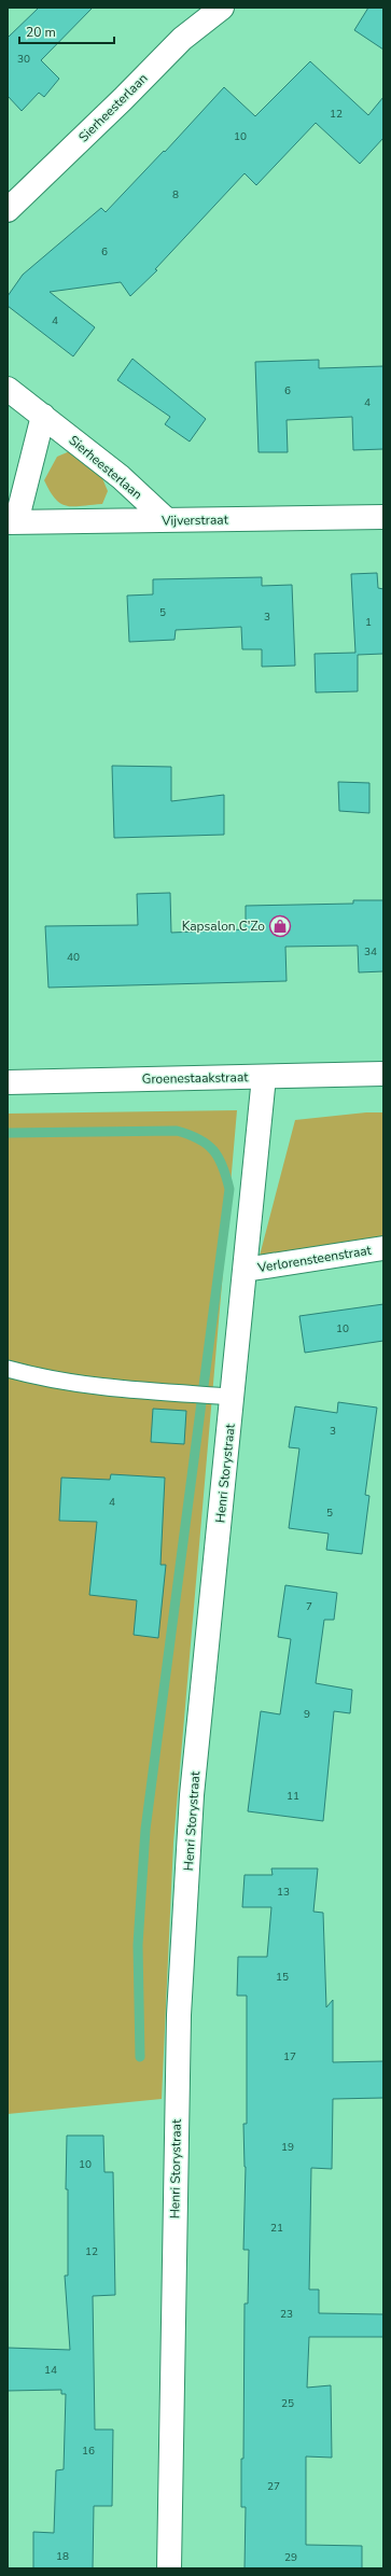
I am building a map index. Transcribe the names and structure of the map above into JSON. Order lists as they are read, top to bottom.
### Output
{
  "streets": {
    "street": [
      "Sierheesterlaan",
      "Vijverstraat",
      "Groenestaakstraat",
      "Verlorensteenstraat",
      "Henri Storystraat"
    ]
  },
  "crossings": [
    ["Sierheesterlaan", "Vijverstraat"],
    ["Groenestaakstraat", "Henri Storystraat"],
    ["Verlorensteenstraat", "Henri Storystraat"]
  ],
  "places": {
    "shop": ["Kapsalon C'Zo"]
  },
  "house_numbers": [
    "30",
    "12",
    "10",
    "8",
    "6",
    "4",
    "6",
    "4",
    "5",
    "3",
    "1",
    "34",
    "40",
    "10",
    "3",
    "4",
    "5",
    "7",
    "9",
    "11",
    "13",
    "15",
    "17",
    "19",
    "10",
    "21",
    "12",
    "23",
    "14",
    "25",
    "16",
    "27",
    "18",
    "29"
  ],
  "scale_bar": "20 m"
}
